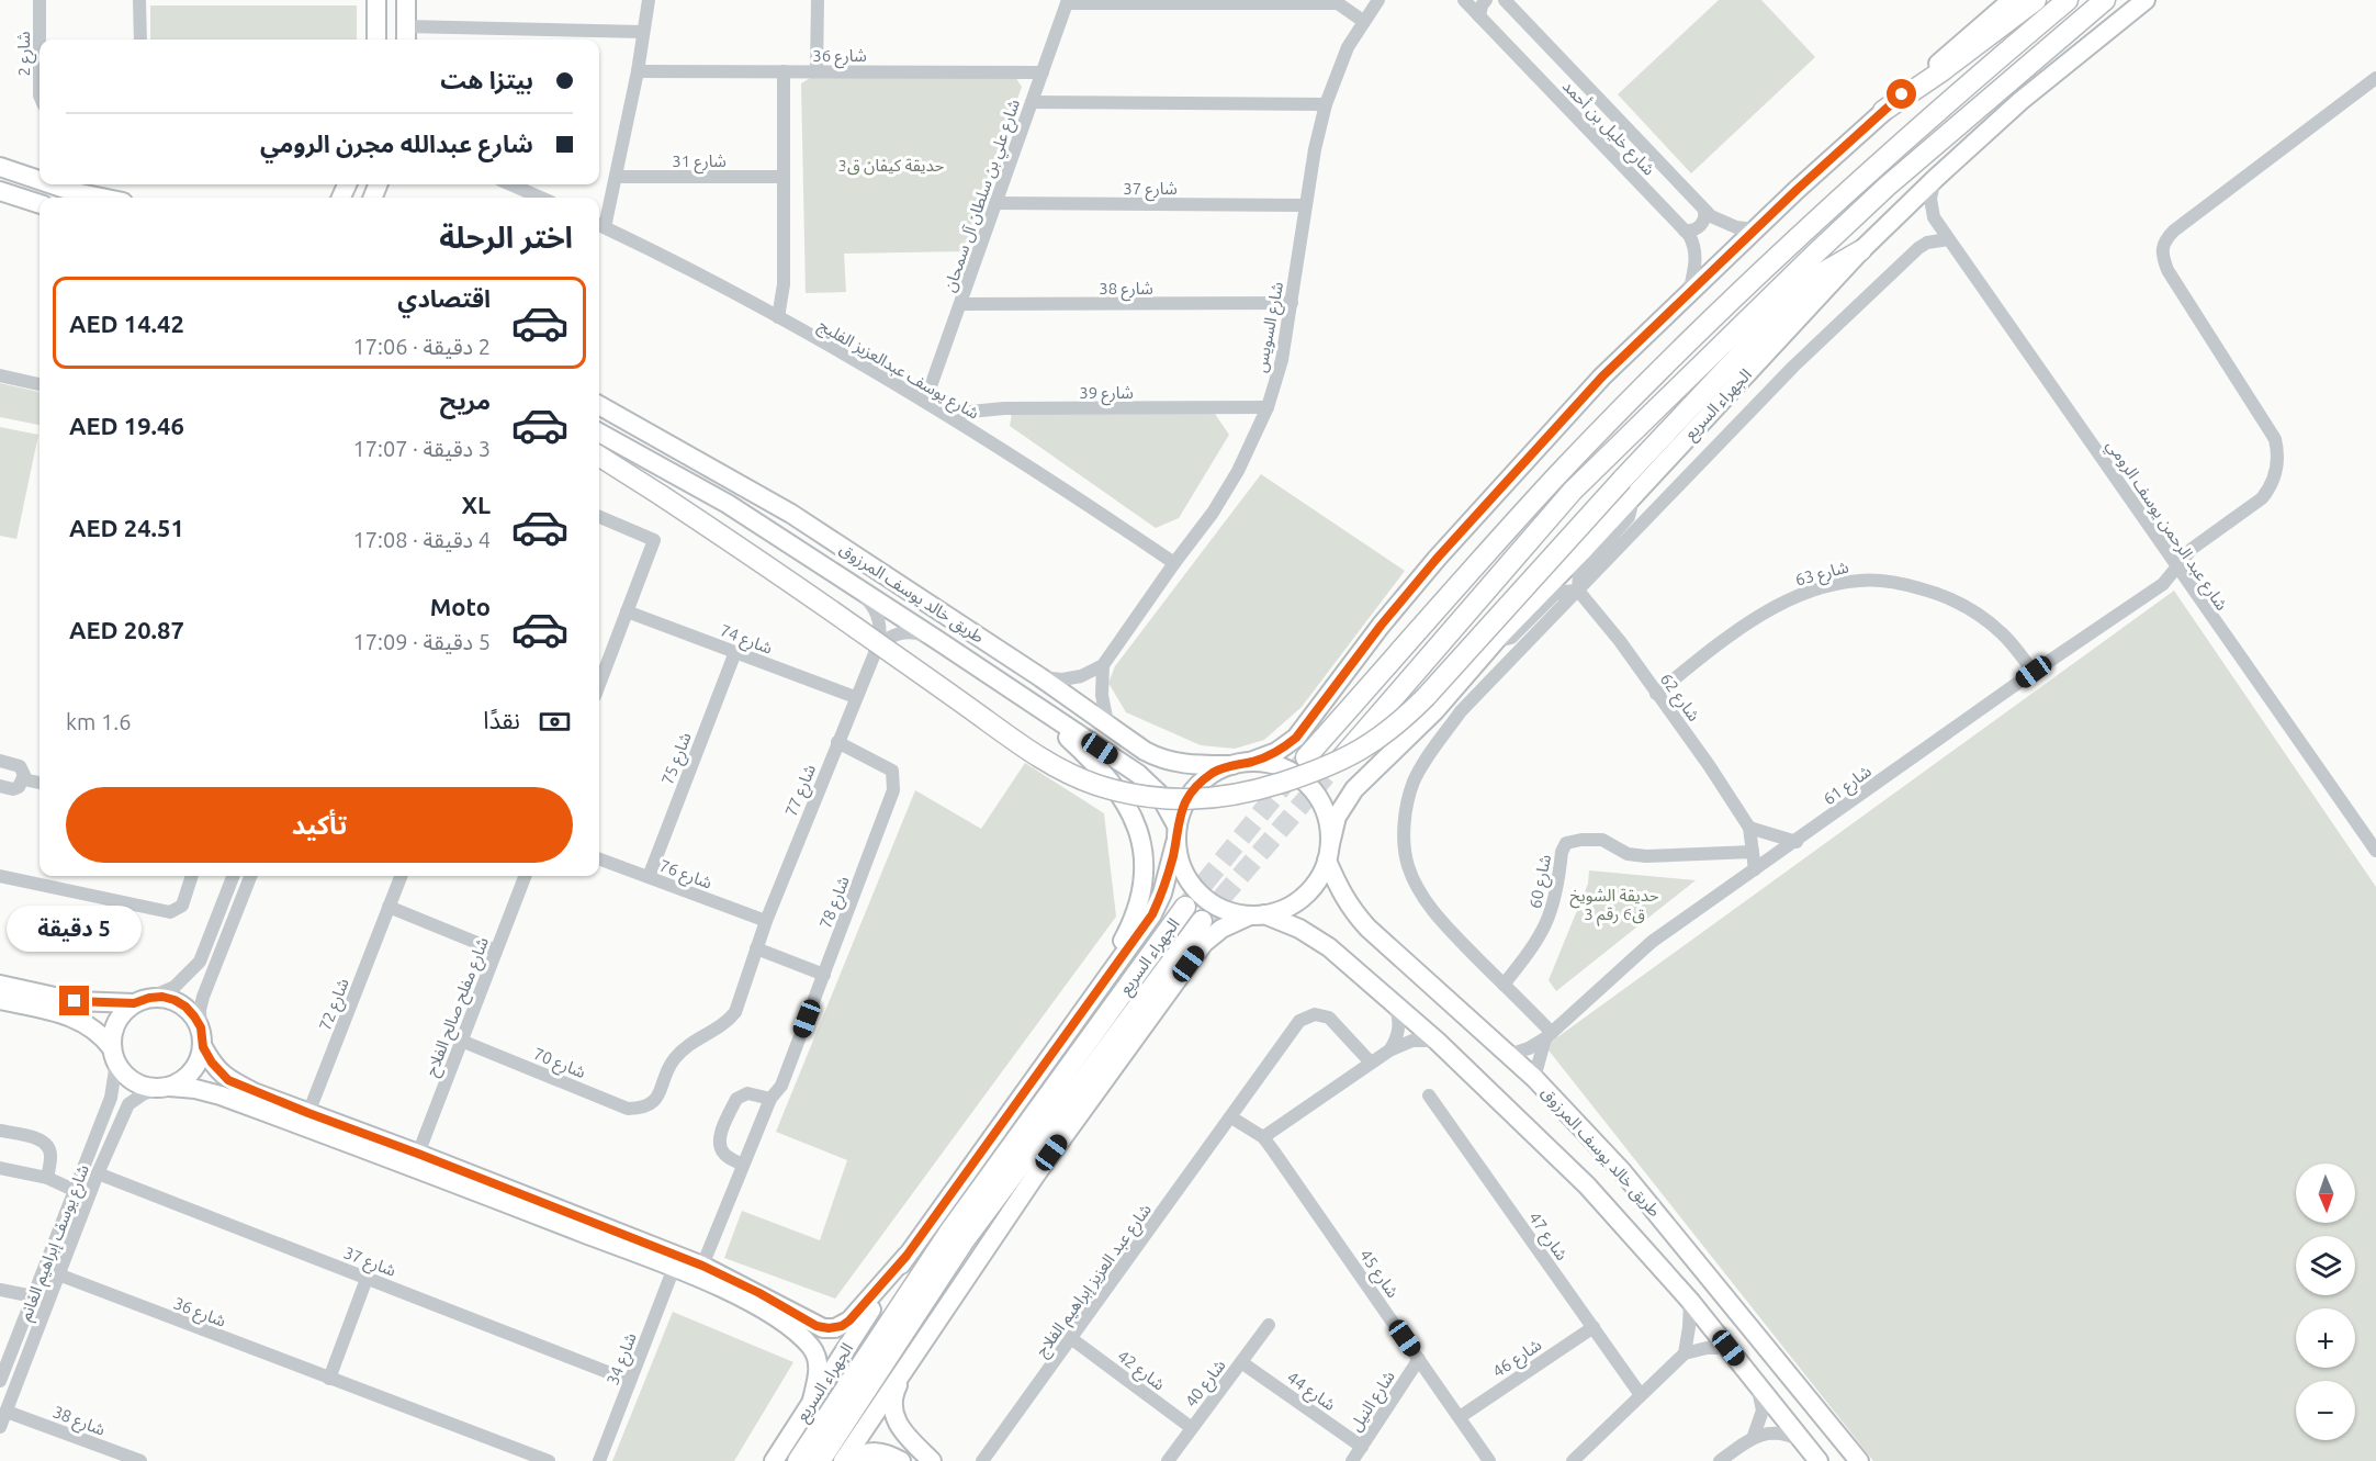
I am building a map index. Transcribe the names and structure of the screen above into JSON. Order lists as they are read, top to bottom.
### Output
{
  "streets": {
    "highway": ["الجهراء السريع"],
    "main road": ["طريق خالد يوسف المرزوق"],
    "street": [
      "شارع 2",
      "شارع 36",
      "شارع خليل بن أحمد",
      "شارع 31",
      "شارع 37",
      "شارع علي بن سلطان آل سمحان",
      "شارع 38",
      "شارع السويس",
      "شارع يوسف عبدالعزيز الفليج",
      "39 شارع",
      "شارع عبد الرحمن يوسف الرومي",
      "شارع 63",
      "شارع 74",
      "شارع 62",
      "شارع 75",
      "شارع 61",
      "شارع 77",
      "شارع 76",
      "شارع 60",
      "شارع 78",
      "شارع 72",
      "شارع مفلح صالح الفلاح",
      "شارع 70",
      "شارع 47",
      "شارع يوسف إبراهيم الغانم",
      "شارع 45",
      "شارع عبد العزيز إبراهيم الفلاج",
      "شارع 46",
      "شارع 34",
      "شارع 42",
      "شارع 40",
      "شارع 44",
      "شارع النيل"
    ]
  },
  "crossings": [
    ["شارع 36", "شارع علي بن سلطان آل سمحان"],
    ["شارع 36", "شارع يوسف إبراهيم الغانم"],
    ["شارع 37", "شارع علي بن سلطان آل سمحان"],
    ["شارع 37", "شارع السويس"],
    ["شارع 37", "شارع يوسف إبراهيم الغانم"],
    ["شارع 37", "شارع 34"],
    ["شارع علي بن سلطان آل سمحان", "شارع 38"],
    ["شارع علي بن سلطان آل سمحان", "شارع يوسف عبدالعزيز الفليج"],
    ["شارع 38", "شارع السويس"],
    ["شارع 38", "شارع يوسف إبراهيم الغانم"],
    ["شارع السويس", "شارع يوسف عبدالعزيز الفليج"],
    ["شارع السويس", "39 شارع"],
    ["شارع يوسف عبدالعزيز الفليج", "39 شارع"],
    ["الجهراء السريع", "شارع عبد الرحمن يوسف الرومي"],
    ["الجهراء السريع", "طريق خالد يوسف المرزوق"],
    ["الجهراء السريع", "شارع 62"],
    ["الجهراء السريع", "شارع 60"],
    ["شارع عبد الرحمن يوسف الرومي", "شارع 61"],
    ["شارع 63", "شارع 62"],
    ["شارع 63", "شارع 61"],
    ["طريق خالد يوسف المرزوق", "شارع 61"],
    ["طريق خالد يوسف المرزوق", "شارع 77"],
    ["شارع 74", "شارع 75"],
    ["شارع 74", "شارع 77"],
    ["شارع 62", "شارع 61"],
    ["شارع 62", "شارع 60"],
    ["شارع 75", "شارع 76"],
    ["شارع 77", "شارع 76"],
    ["شارع 77", "شارع 78"],
    ["شارع 77", "شارع 70"],
    ["شارع مفلح صالح الفلاح", "شارع 70"],
    ["شارع 47", "شارع 46"],
    ["شارع 45", "شارع 46"],
    ["شارع 45", "شارع النيل"],
    ["شارع عبد العزيز إبراهيم الفلاج", "شارع 42"],
    ["شارع 42", "شارع 40"],
    ["شارع 40", "شارع 44"],
    ["شارع 44", "شارع النيل"]
  ],
  "parks": ["حديقة كيفان ق3", "حديقة الشويخ ق6 رقم 3"],
  "north": "bottom",
  "page": {
    "banner": ["بيتزا هت", "شارع عبدالله مجرن الرومي"],
    "heading": "اختر الرحلة",
    "list": [
      {
        "name": "اقتصادي",
        "note": "2 دقيقة · 17:06",
        "value": "AED 14.42"
      },
      {
        "name": "مريح",
        "note": "3 دقيقة · 17:07",
        "value": "AED 19.46"
      },
      {
        "name": "XL",
        "note": "4 دقيقة · 17:08",
        "value": "AED 24.51"
      },
      {
        "name": "Moto",
        "note": "5 دقيقة · 17:09",
        "value": "AED 20.87"
      }
    ],
    "pay": ["نقدًا", "1.6 km"],
    "buttons": "تأكيد",
    "bubble": "5 دقيقة",
    "map_buttons": ["+", "−"]
  }
}
